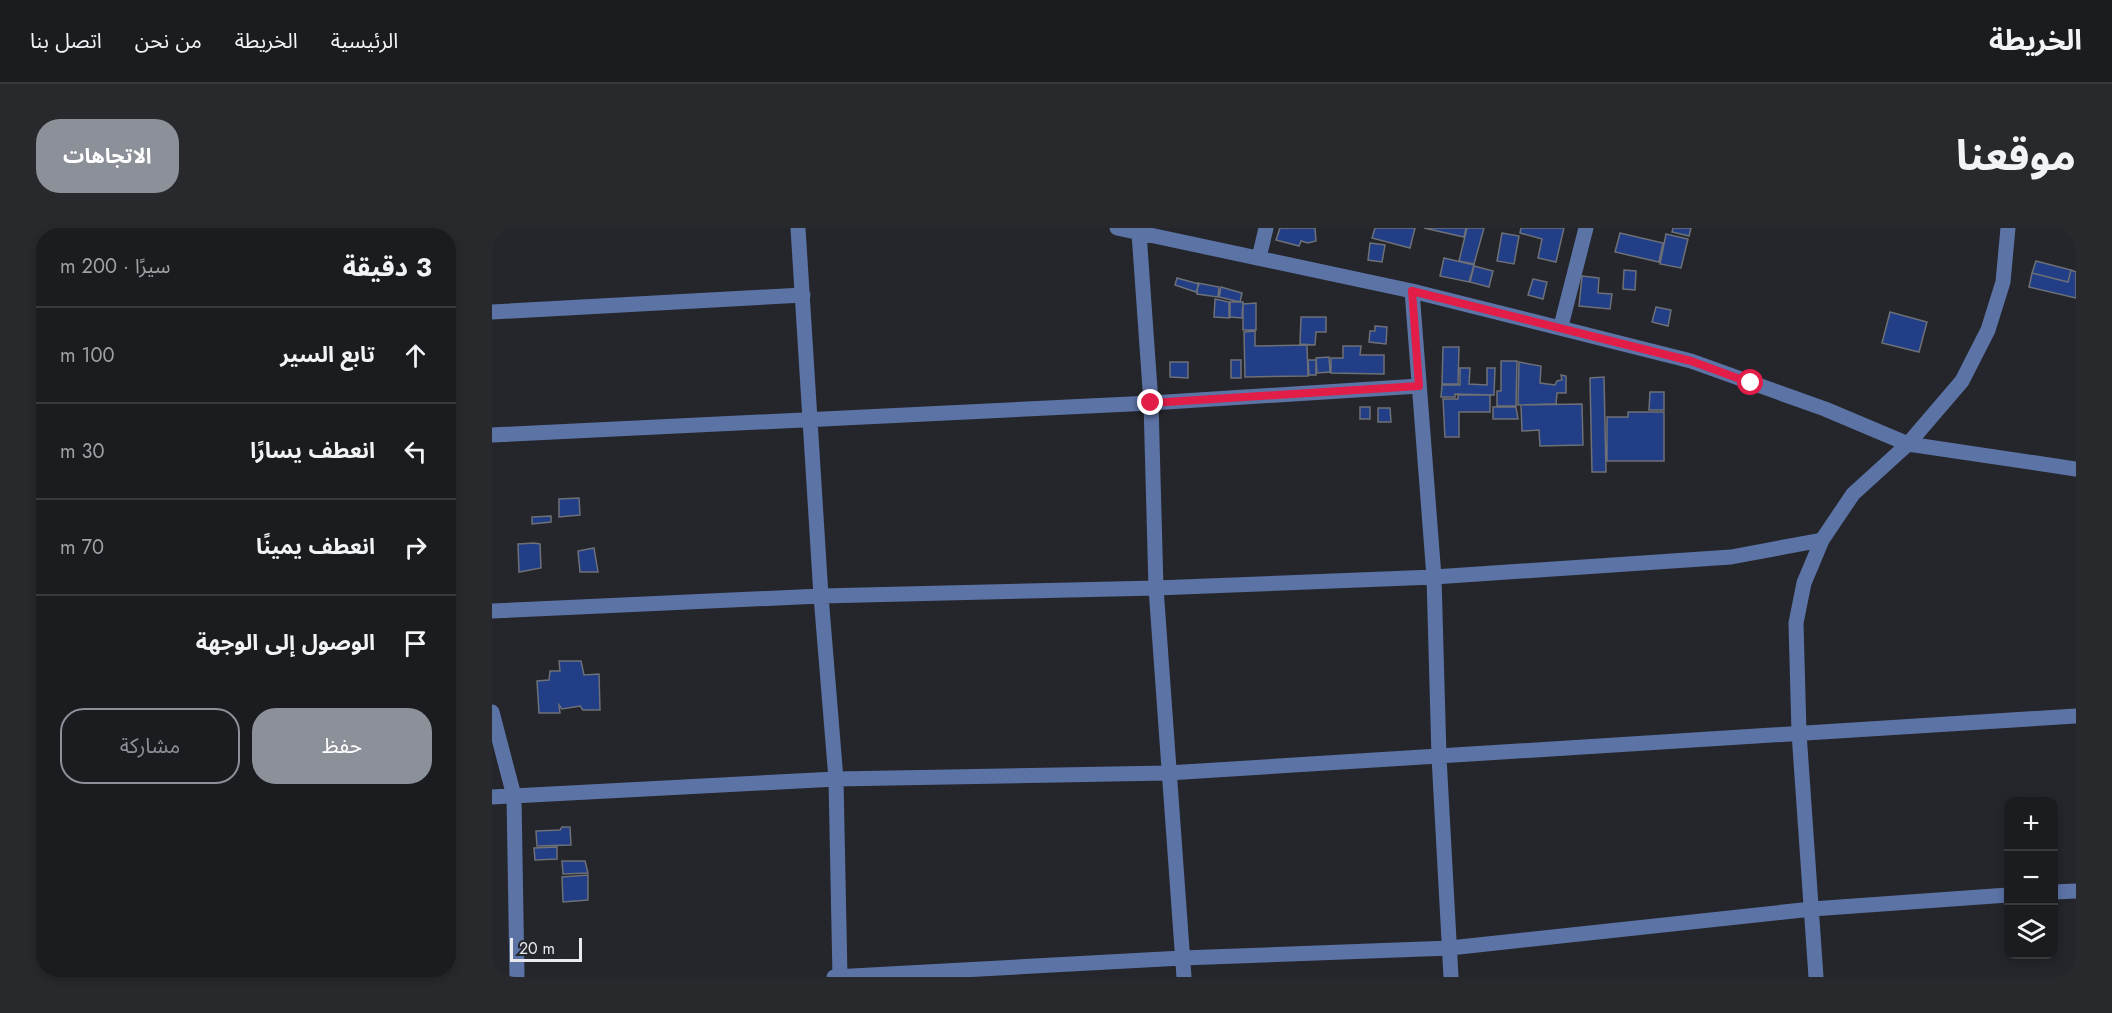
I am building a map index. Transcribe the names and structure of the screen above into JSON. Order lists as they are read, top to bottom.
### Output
{
  "scale_bar": "20 m",
  "page": {
    "header": "الخريطة",
    "nav": [
      "الرئيسية",
      "الخريطة",
      "من نحن",
      "اتصل بنا"
    ],
    "title": "موقعنا",
    "buttons": [
      "الاتجاهات",
      ["حفظ", "مشاركة"]
    ],
    "heading": ["3 دقيقة", "سيرًا · 200 m"],
    "list": [
      ["تابع السير", "100 m"],
      ["انعطف يسارًا", "30 m"],
      ["انعطف يمينًا", "70 m"],
      "الوصول إلى الوجهة"
    ],
    "map_buttons": ["+", "−"],
    "scale": "20 m"
  }
}
